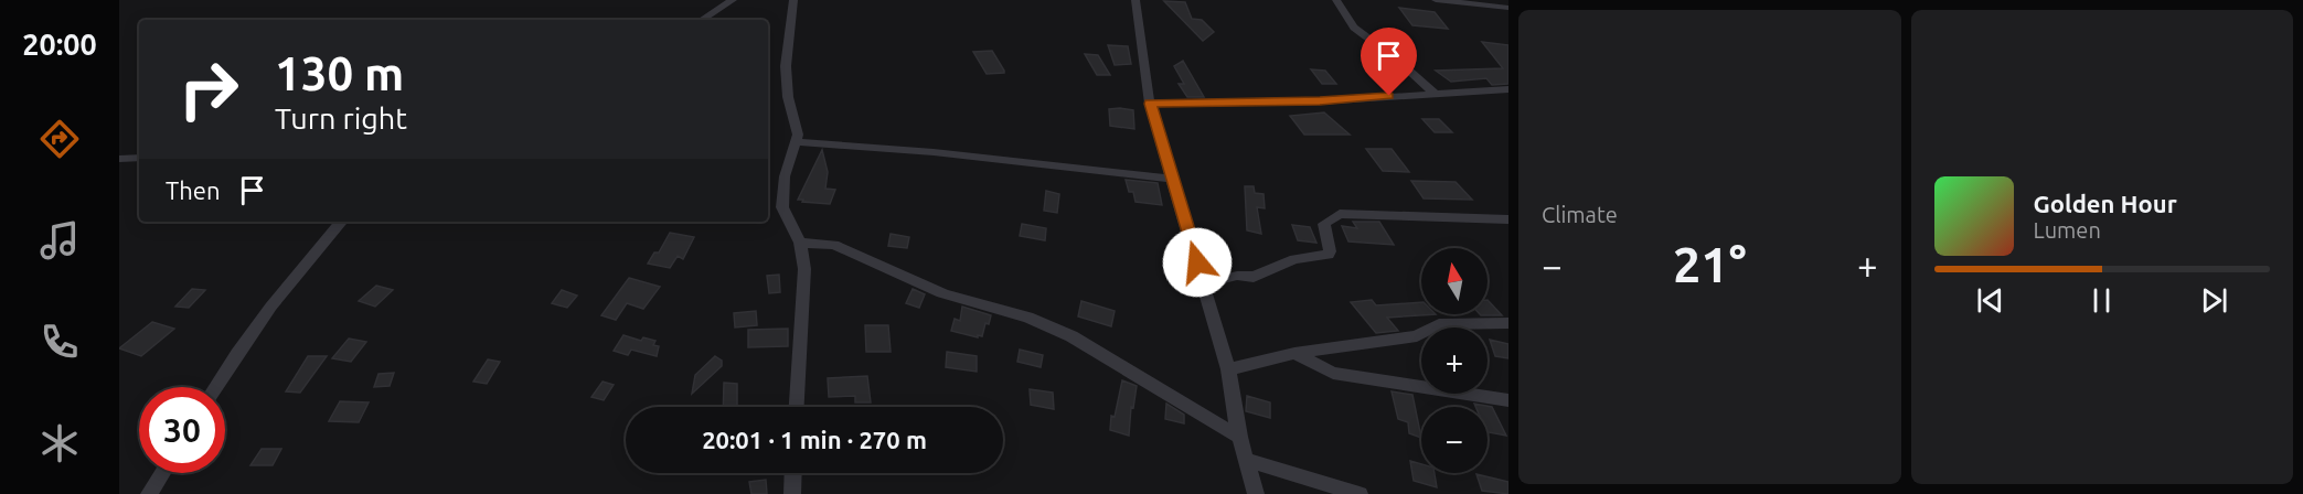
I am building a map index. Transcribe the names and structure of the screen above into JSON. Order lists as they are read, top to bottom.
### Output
{
  "north": "top",
  "page": {
    "tabs": "20:00",
    "tile": "Climate",
    "turn": ["130 m", "Turn right"],
    "then": "Then",
    "song": ["Golden Hour", "Lumen"],
    "heat": ["−", "21°", "+"],
    "map_buttons": ["+", "−"],
    "limit": "30",
    "trip": "20:01 · 1 min · 270 m"
  }
}
